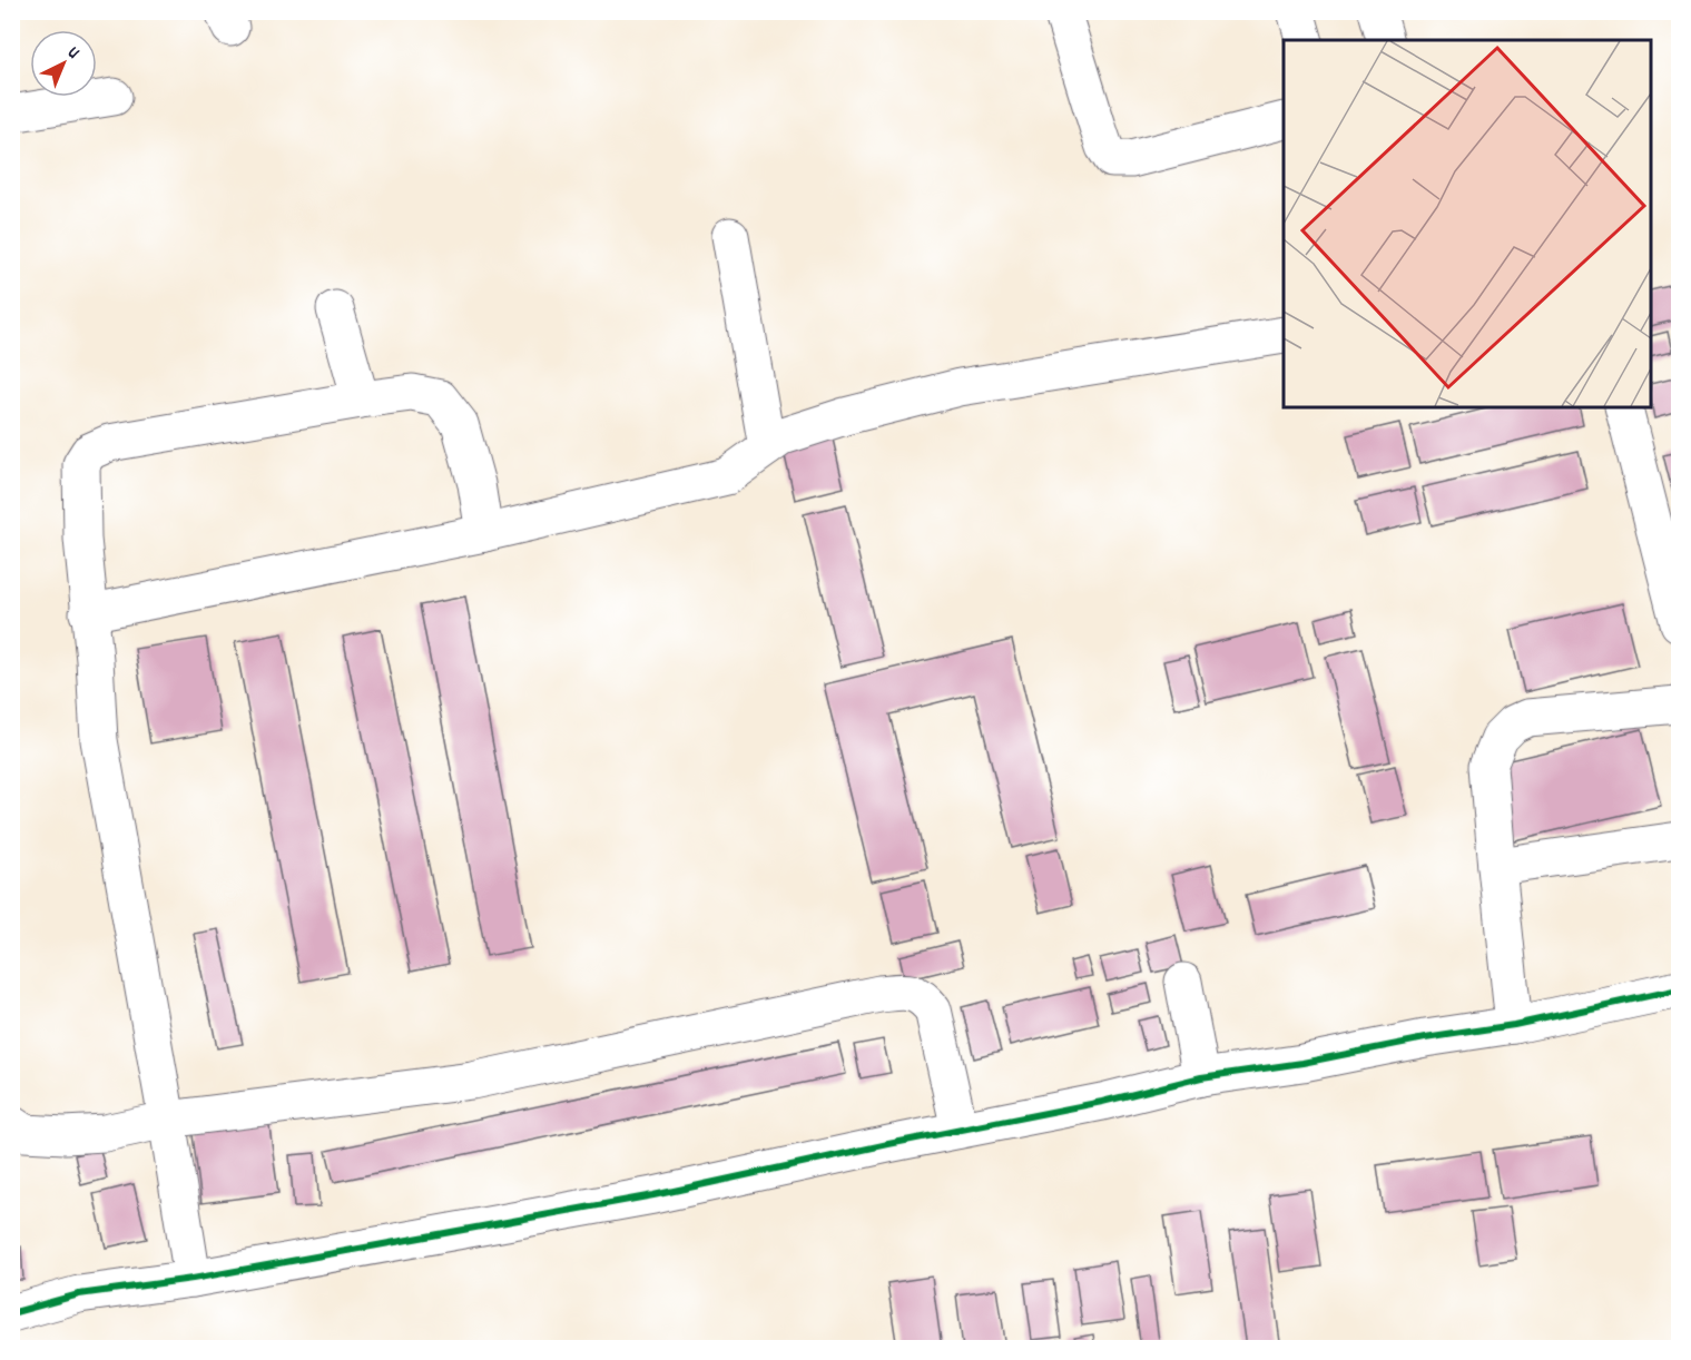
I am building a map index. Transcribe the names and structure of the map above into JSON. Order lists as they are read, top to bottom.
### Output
{
  "north": "top right"
}
